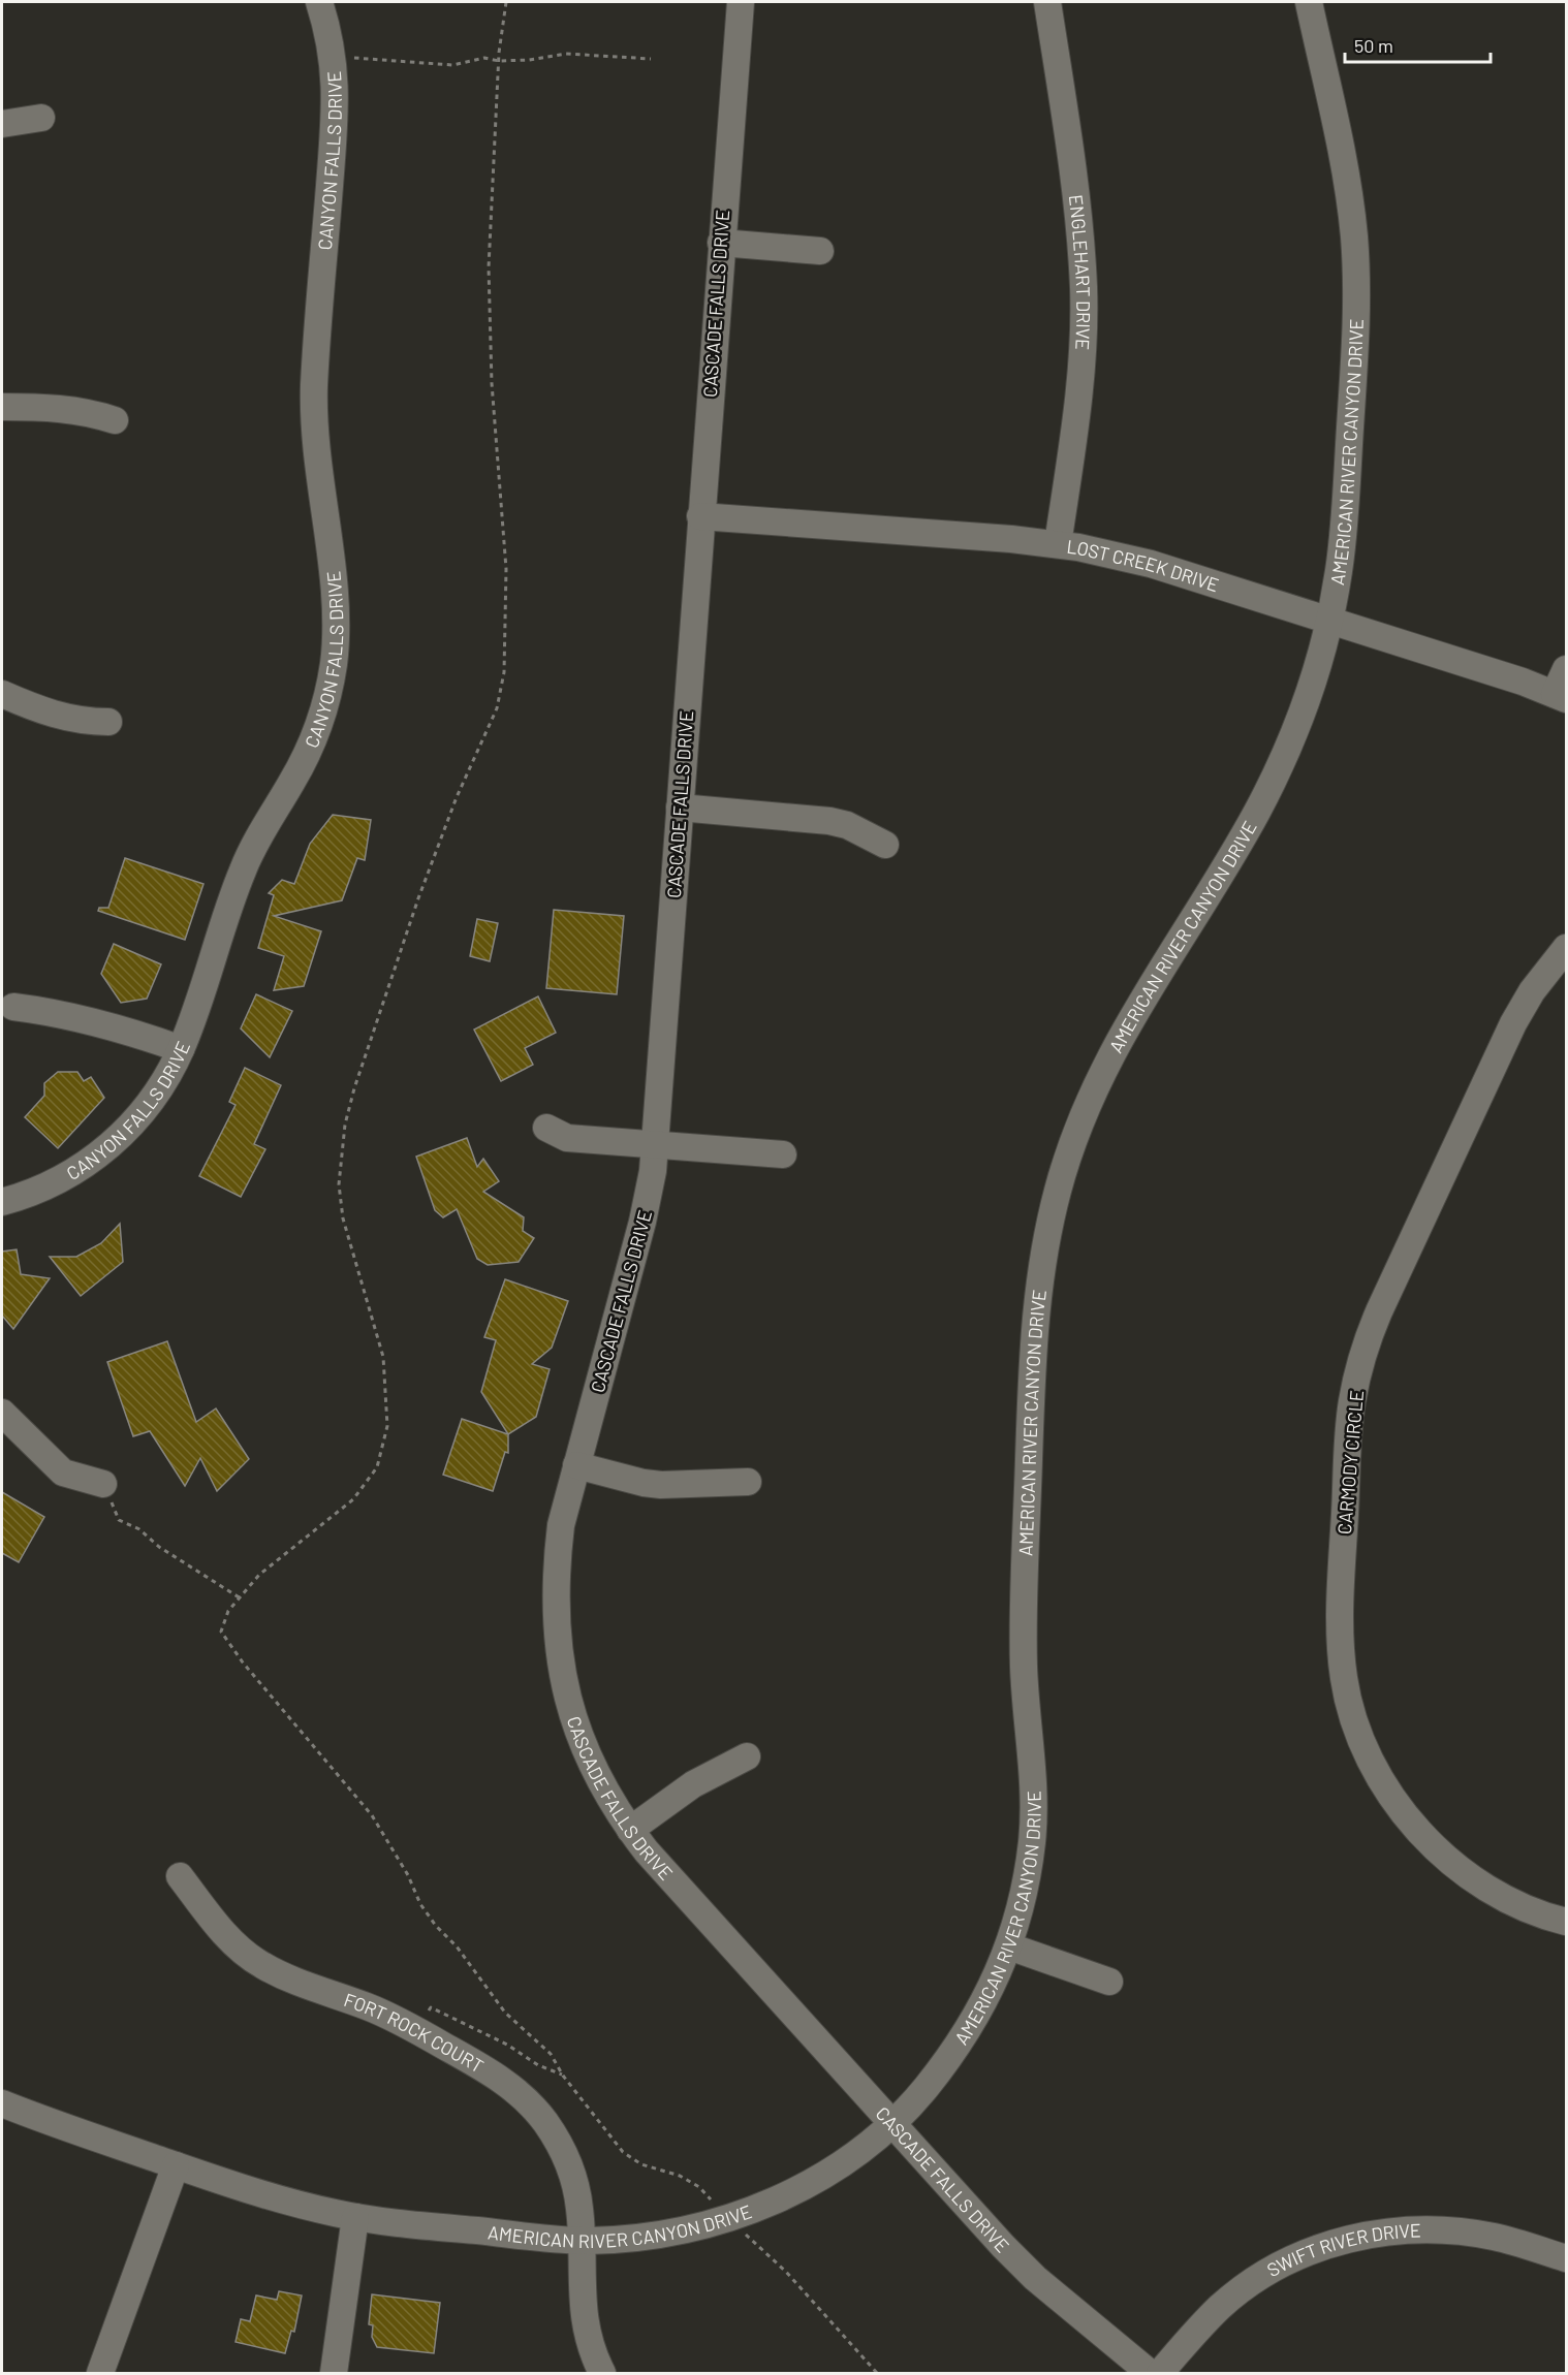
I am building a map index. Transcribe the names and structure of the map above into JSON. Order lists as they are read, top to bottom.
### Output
{
  "streets": {
    "street": [
      "CANYON FALLS DRIVE",
      "ENGLEHART DRIVE",
      "CASCADE FALLS DRIVE",
      "AMERICAN RIVER CANYON DRIVE",
      "LOST CREEK DRIVE",
      "CARMODY CIRCLE",
      "FORT ROCK COURT",
      "SWIFT RIVER DRIVE"
    ]
  },
  "crossings": [
    ["ENGLEHART DRIVE", "LOST CREEK DRIVE"],
    ["CASCADE FALLS DRIVE", "AMERICAN RIVER CANYON DRIVE"],
    ["CASCADE FALLS DRIVE", "LOST CREEK DRIVE"],
    ["AMERICAN RIVER CANYON DRIVE", "LOST CREEK DRIVE"],
    ["AMERICAN RIVER CANYON DRIVE", "FORT ROCK COURT"]
  ],
  "scale_bar": "50 m"
}
